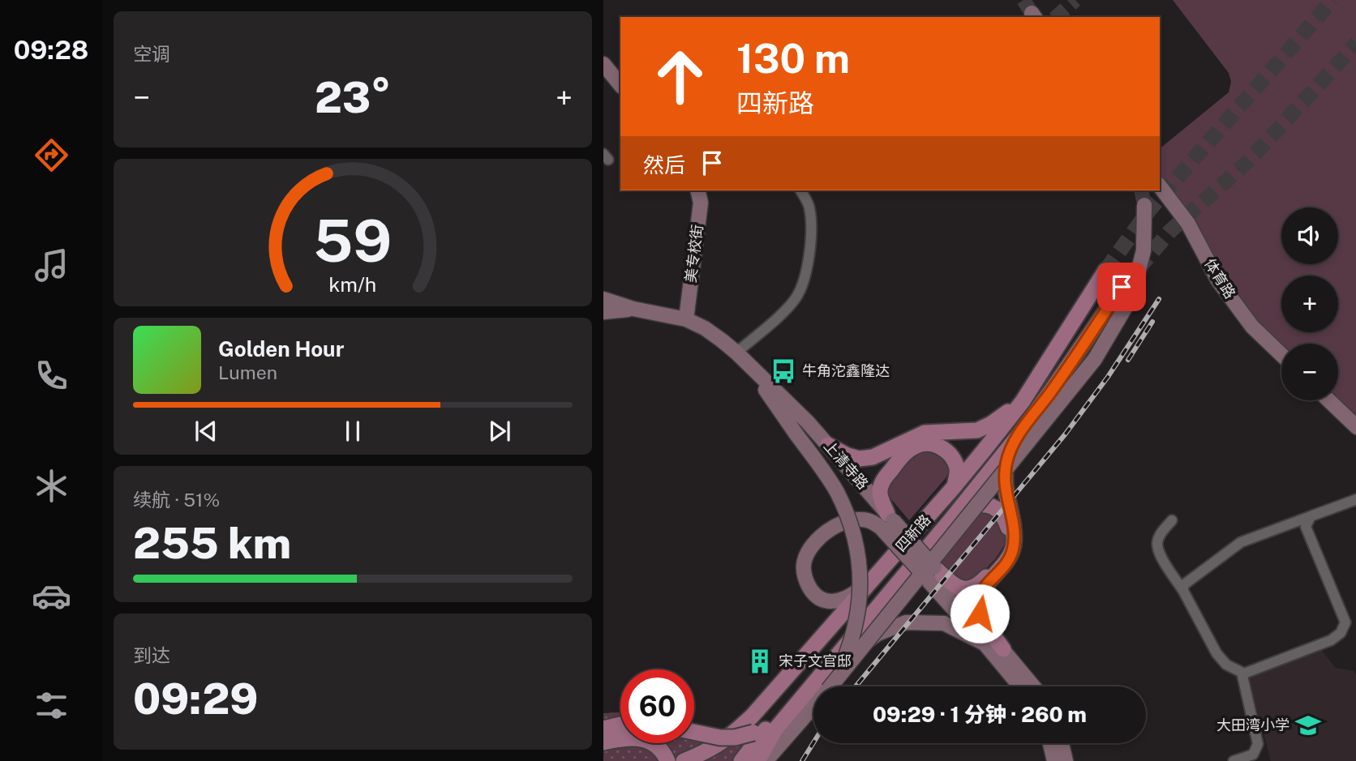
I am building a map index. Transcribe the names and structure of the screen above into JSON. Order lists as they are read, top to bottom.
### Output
{
  "streets": {
    "main road": [
      "美专校街",
      "体育路",
      "上清寺路",
      "四新路"
    ]
  },
  "crossings": [
    ["美专校街", "上清寺路"]
  ],
  "places": {
    "bus stop": ["牛角沱鑫隆达"],
    "building": ["宋子文官邸"],
    "school or university": ["大田湾小学"]
  },
  "page": {
    "tabs": "09:28",
    "tile": [
      "空调",
      ["续航 · 51%", "255 km"],
      ["到达", "09:29"]
    ],
    "turn": ["130 m", "四新路"],
    "heat": ["−", "23°", "+"],
    "then": "然后",
    "map_buttons": ["+", "−"],
    "song": ["Golden Hour", "Lumen"],
    "limit": "60",
    "trip": "09:29 · 1 分钟 · 260 m",
    "gauge": ["59", "km/h"]
  }
}
